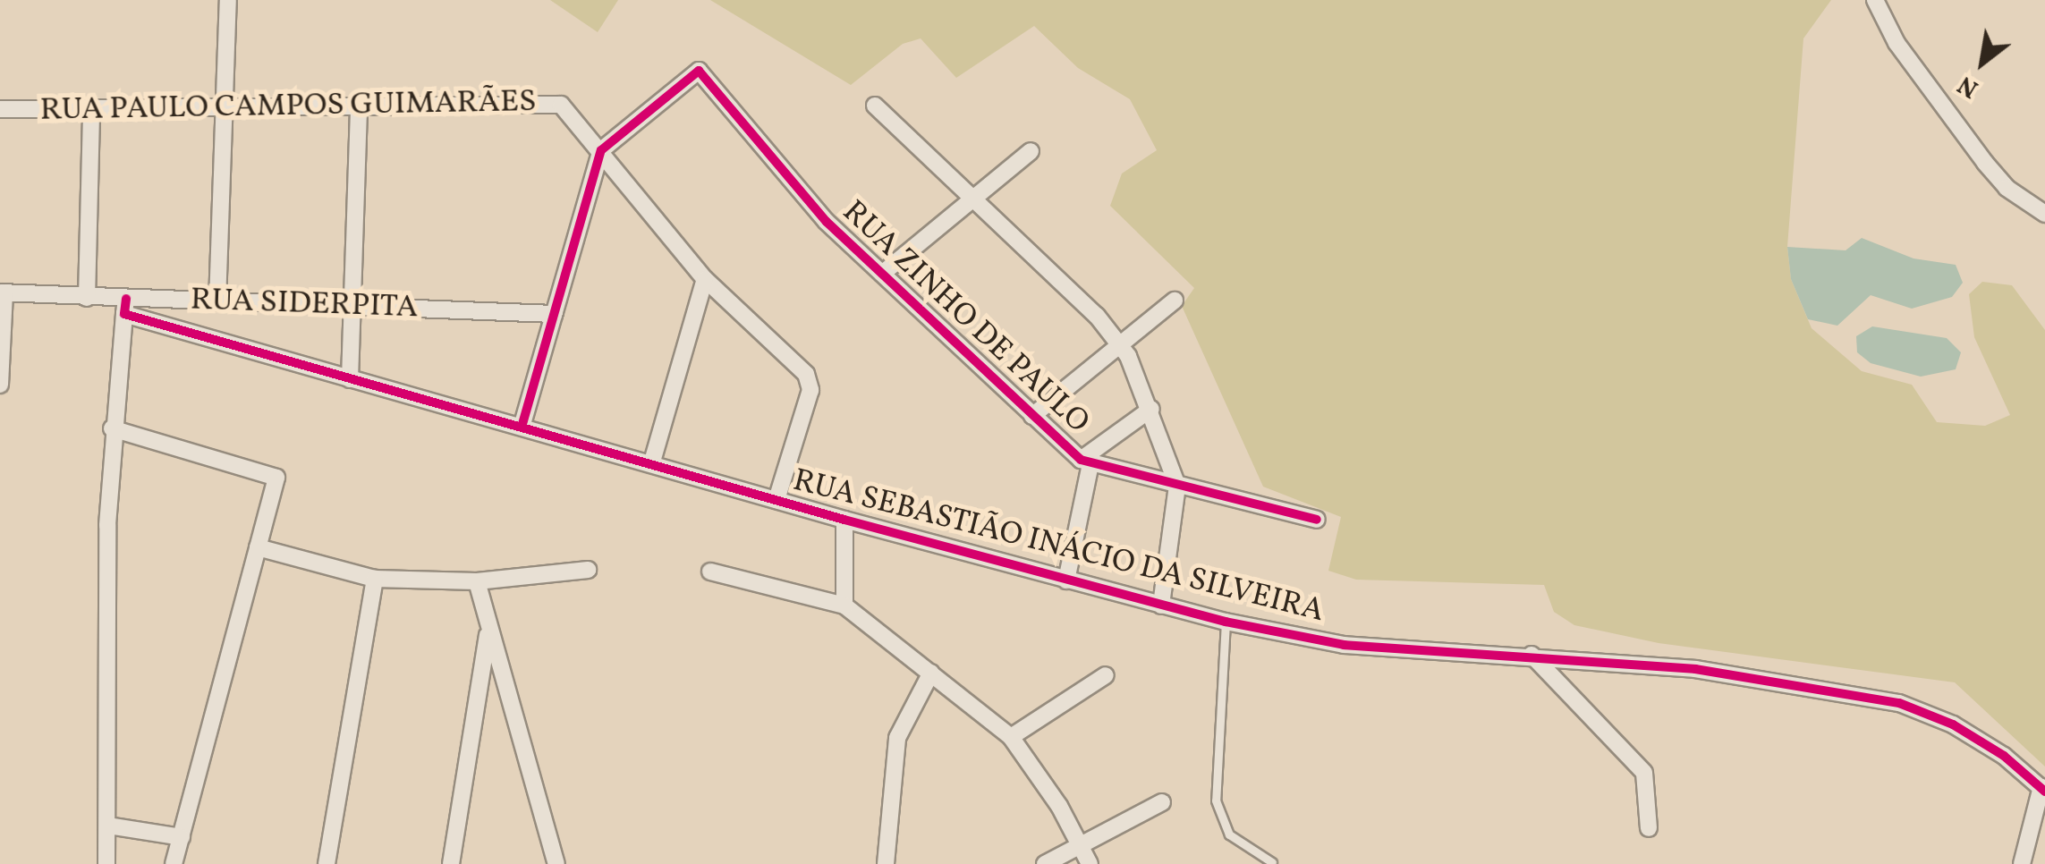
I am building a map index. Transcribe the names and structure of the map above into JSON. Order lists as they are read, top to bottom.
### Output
{
  "streets": {
    "street": [
      "RUA PAULO CAMPOS GUIMARÃES",
      "RUA SIDERPITA",
      "RUA ZINHO DE PAULO",
      "RUA SEBASTIÃO INÁCIO DA SILVEIRA"
    ]
  },
  "crossings": [
    ["RUA PAULO CAMPOS GUIMARÃES", "RUA ZINHO DE PAULO"],
    ["RUA PAULO CAMPOS GUIMARÃES", "RUA SEBASTIÃO INÁCIO DA SILVEIRA"],
    ["RUA SIDERPITA", "RUA SEBASTIÃO INÁCIO DA SILVEIRA"]
  ],
  "north": "bottom left"
}
